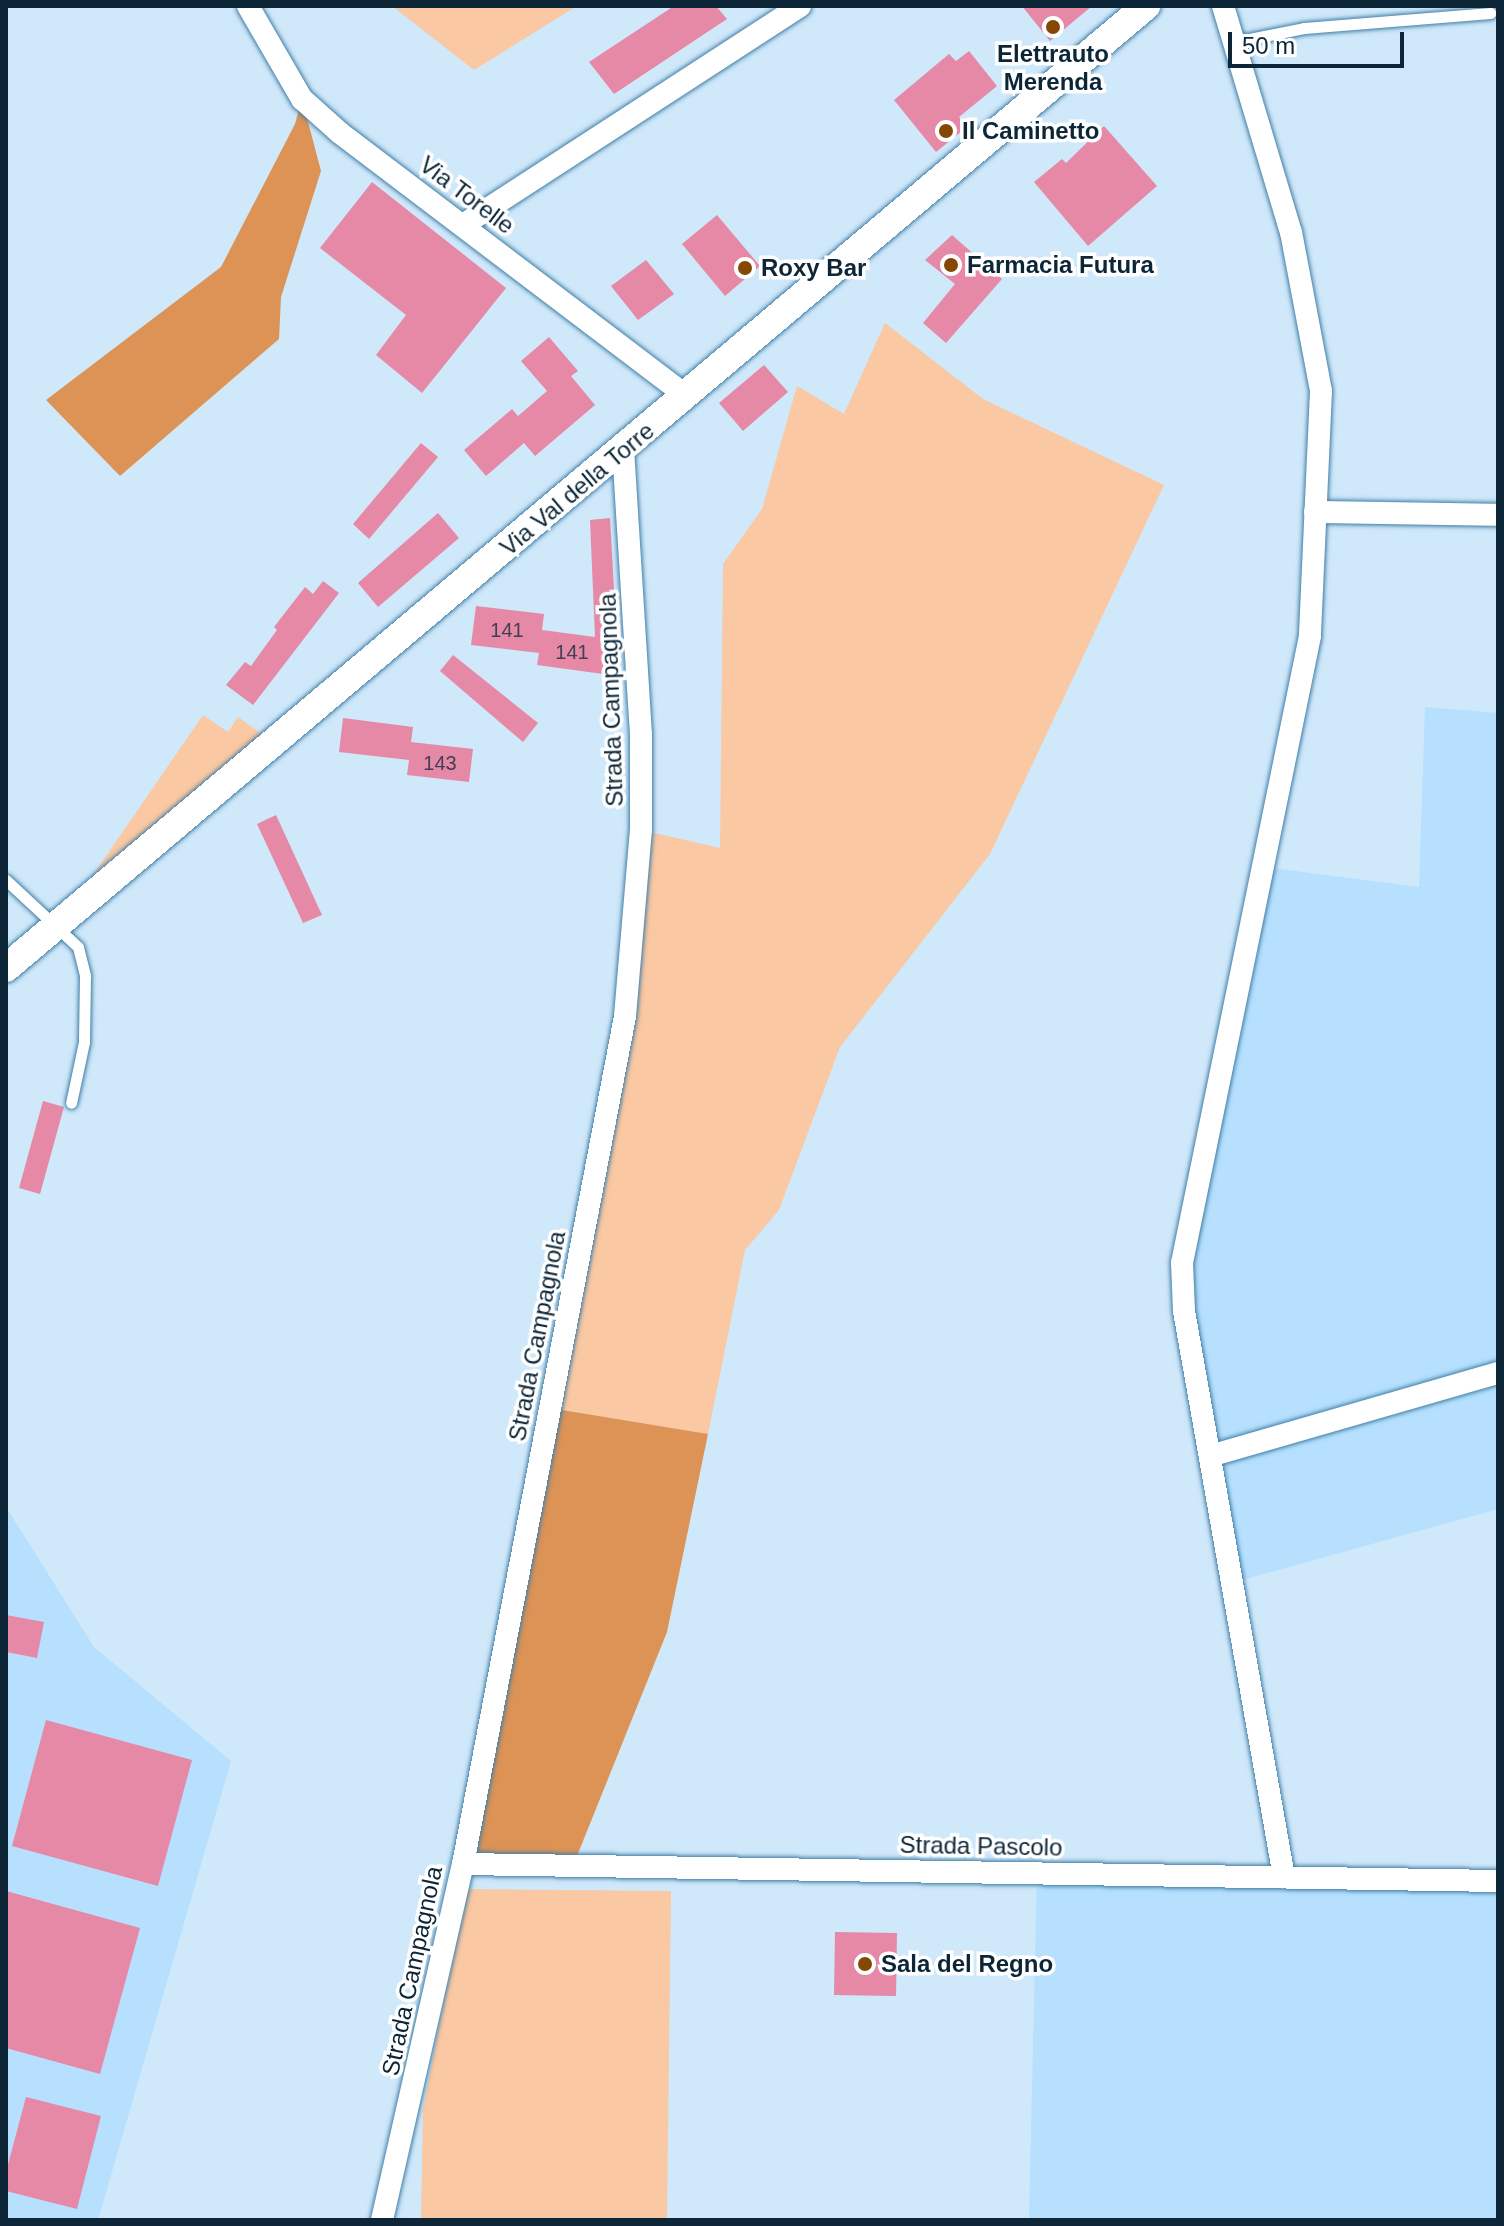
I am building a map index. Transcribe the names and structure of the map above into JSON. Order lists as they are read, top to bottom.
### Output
{
  "streets": {
    "street": [
      "Via Torelle",
      "Via Val della Torre",
      "Strada Campagnola",
      "Strada Pascolo"
    ]
  },
  "crossings": [
    ["Via Torelle", "Via Val della Torre"],
    ["Via Val della Torre", "Strada Campagnola"],
    ["Strada Campagnola", "Strada Pascolo"]
  ],
  "places": [
    "Elettrauto Merenda",
    "Il Caminetto",
    "Farmacia Futura",
    "Roxy Bar",
    "Sala del Regno"
  ],
  "house_numbers": ["141", "141", "143"],
  "scale_bar": "50 m"
}
